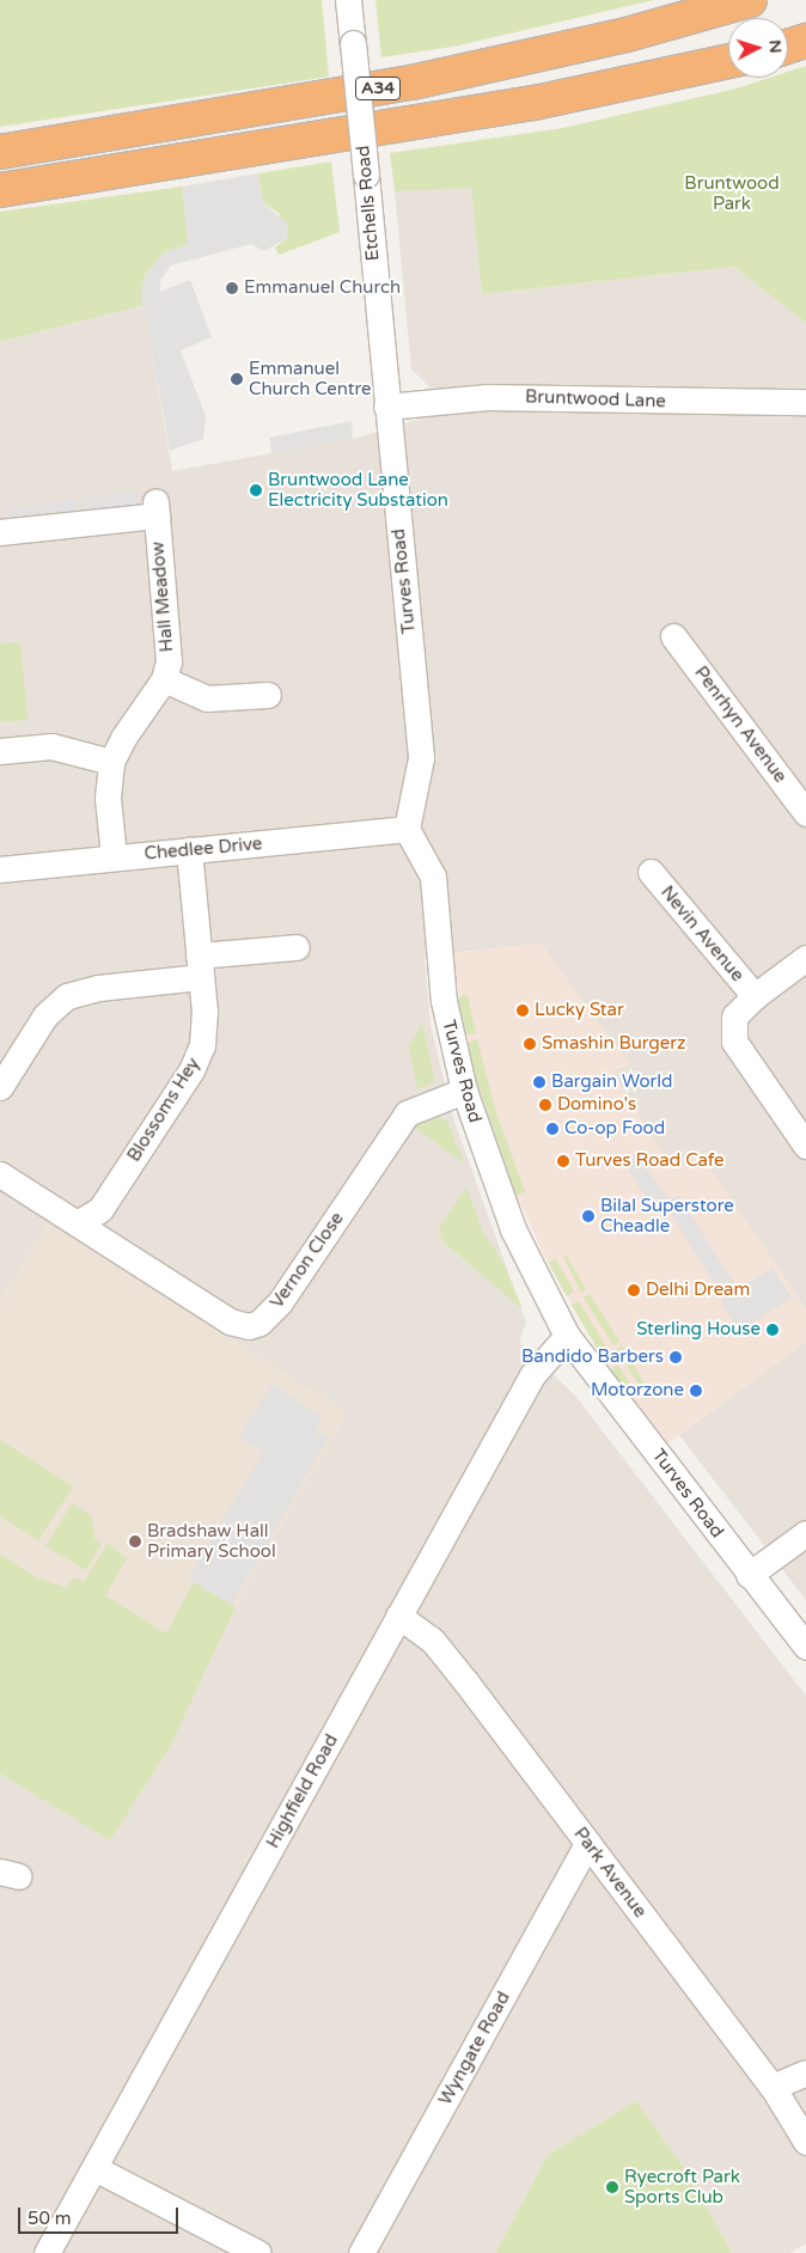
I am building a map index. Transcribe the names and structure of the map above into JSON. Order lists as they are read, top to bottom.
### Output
{
  "streets": {
    "highway": ["A34"],
    "street": [
      "Etchells Road",
      "Bruntwood Lane",
      "Turves Road",
      "Hall Meadow",
      "Penrhyn Avenue",
      "Chedlee Drive",
      "Nevin Avenue",
      "Blossoms Hey",
      "Vernon Close",
      "Highfield Road",
      "Park Avenue",
      "Wyngate Road"
    ]
  },
  "crossings": [
    ["Etchells Road", "Bruntwood Lane"],
    ["Etchells Road", "Turves Road"],
    ["Bruntwood Lane", "Turves Road"],
    ["Turves Road", "Chedlee Drive"],
    ["Turves Road", "Vernon Close"],
    ["Turves Road", "Highfield Road"],
    ["Hall Meadow", "Chedlee Drive"],
    ["Chedlee Drive", "Blossoms Hey"],
    ["Blossoms Hey", "Vernon Close"],
    ["Highfield Road", "Park Avenue"],
    ["Park Avenue", "Wyngate Road"]
  ],
  "parks": ["Bruntwood Park"],
  "places": [
    "Emmanuel Church",
    "Emmanuel Church Centre",
    "Bruntwood Lane Electricity Substation",
    "Lucky Star",
    "Smashin Burgerz",
    "Bargain World",
    "Domino's",
    "Co-op Food",
    "Turves Road Cafe",
    "Bilal Superstore Cheadle",
    "Delhi Dream",
    "Sterling House",
    "Bandido Barbers",
    "Motorzone",
    "Bradshaw Hall Primary School",
    "Ryecroft Park Sports Club"
  ],
  "scale_bar": "50 m",
  "north": "right"
}
